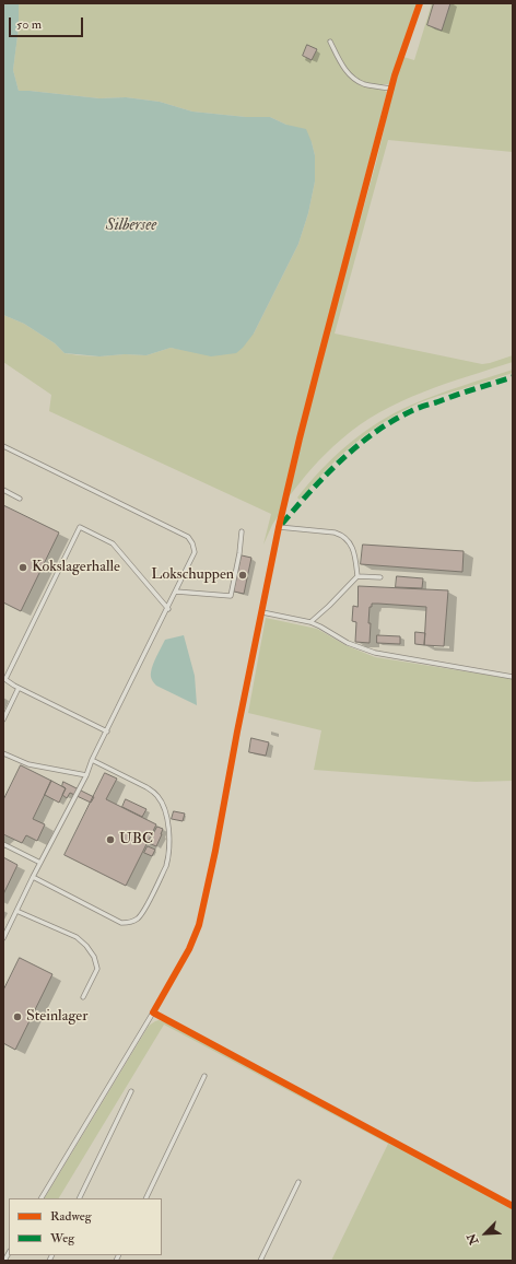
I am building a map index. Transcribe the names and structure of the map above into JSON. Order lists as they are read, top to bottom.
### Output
{
  "water": ["Silbersee"],
  "places": [
    "Kokslagerhalle",
    "Lokschuppen",
    "UBC",
    "Steinlager"
  ],
  "legend": ["Radweg", "Weg"],
  "scale_bar": "50 m",
  "north": "bottom left"
}
